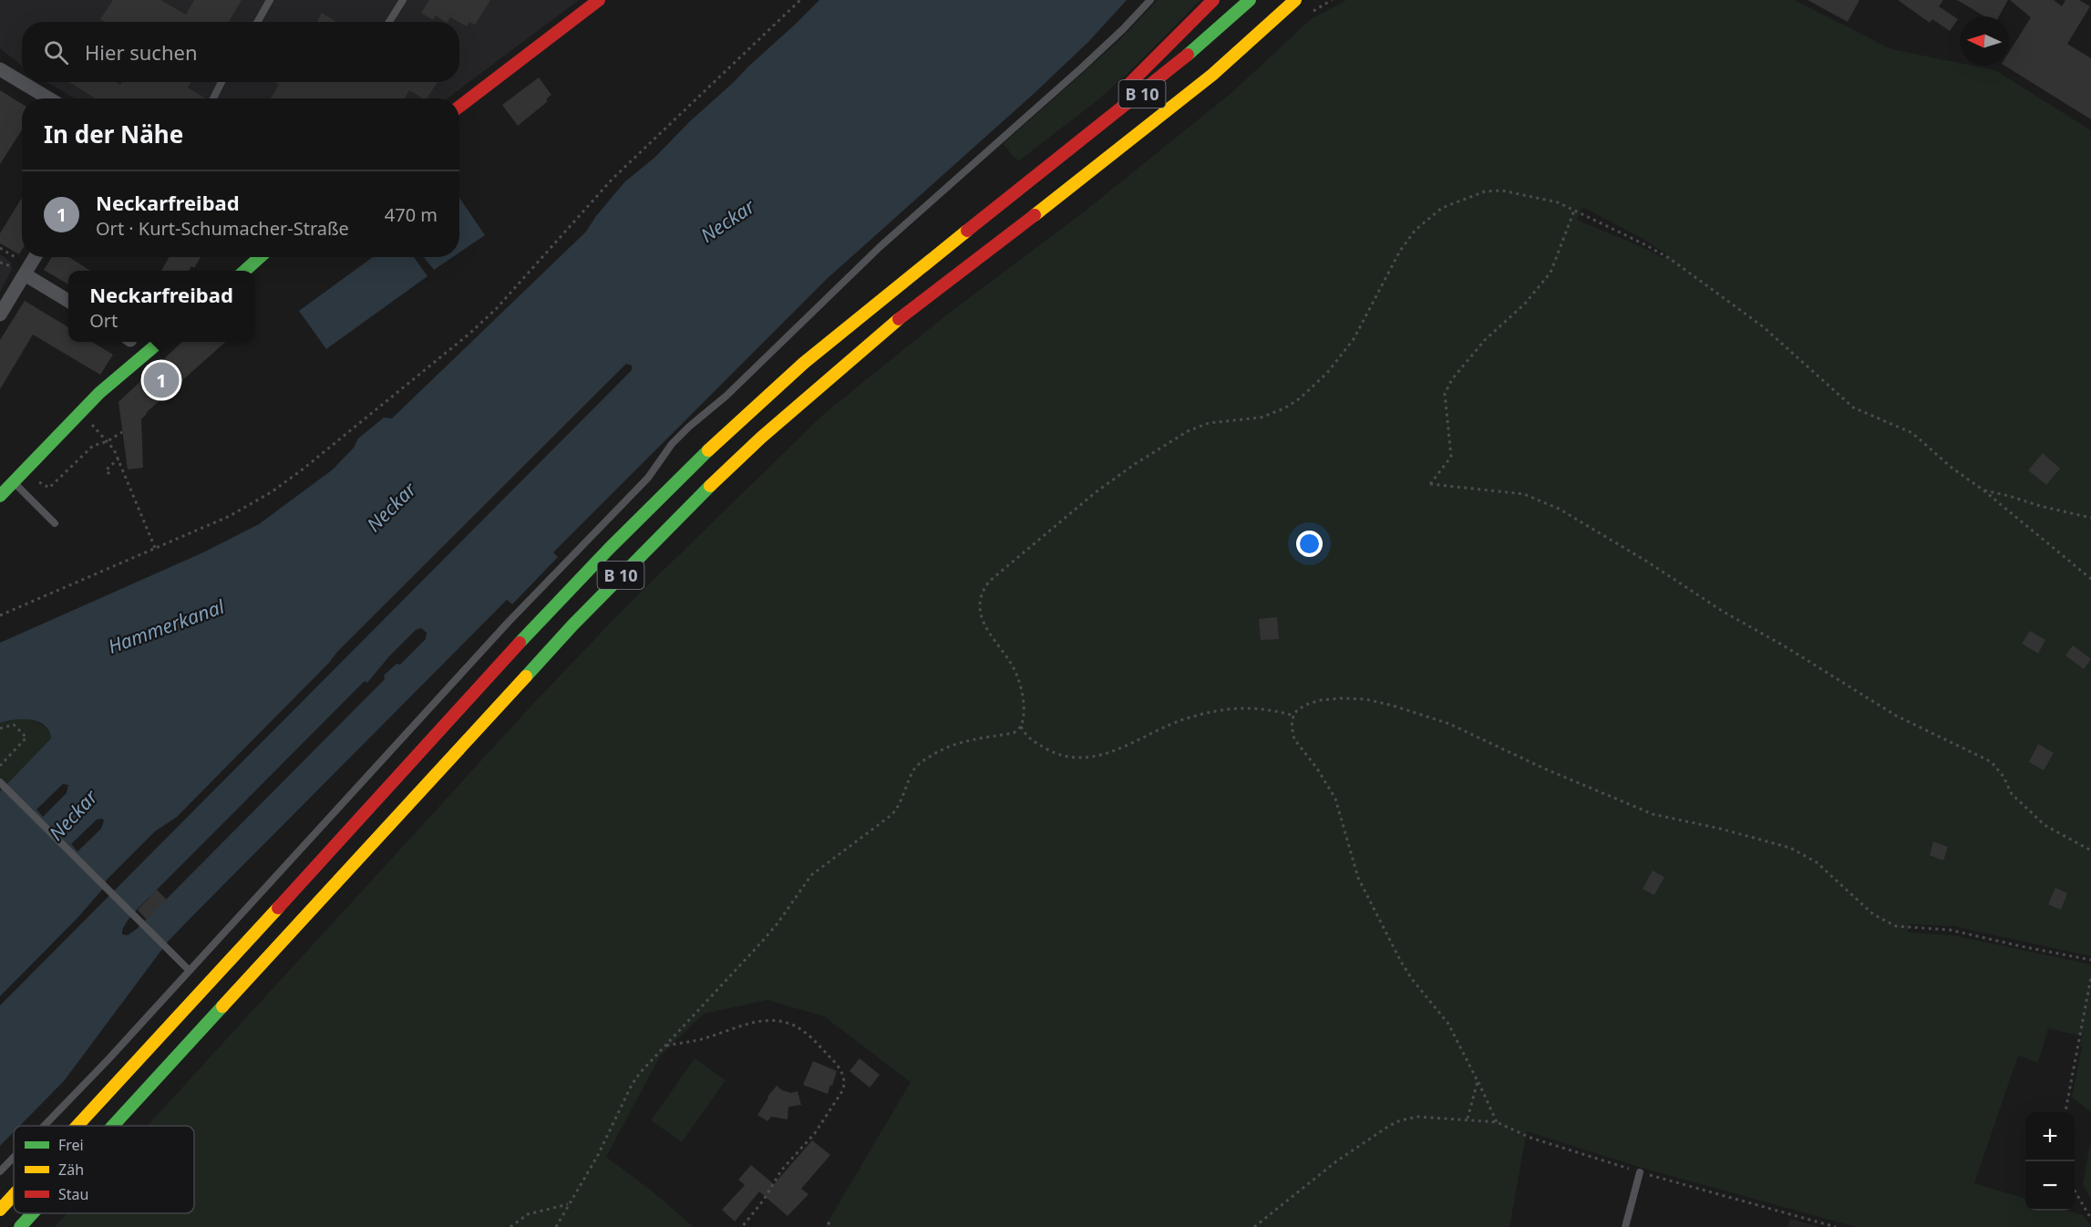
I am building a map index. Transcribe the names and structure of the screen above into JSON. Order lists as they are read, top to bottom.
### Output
{
  "streets": {
    "main road": ["B 10"]
  },
  "water": ["Neckar", "Hammerkanal"],
  "legend": ["Frei", "Zäh", "Stau"],
  "north": "left",
  "page": {
    "search": "Hier suchen",
    "heading": "In der Nähe",
    "list": [
      {
        "mark": "1",
        "name": "Neckarfreibad",
        "note": "Ort · Kurt-Schumacher-Straße",
        "value": "470 m"
      }
    ],
    "popup": ["Neckarfreibad", "Ort"],
    "pins": "1",
    "map_buttons": ["+", "−"]
  }
}
